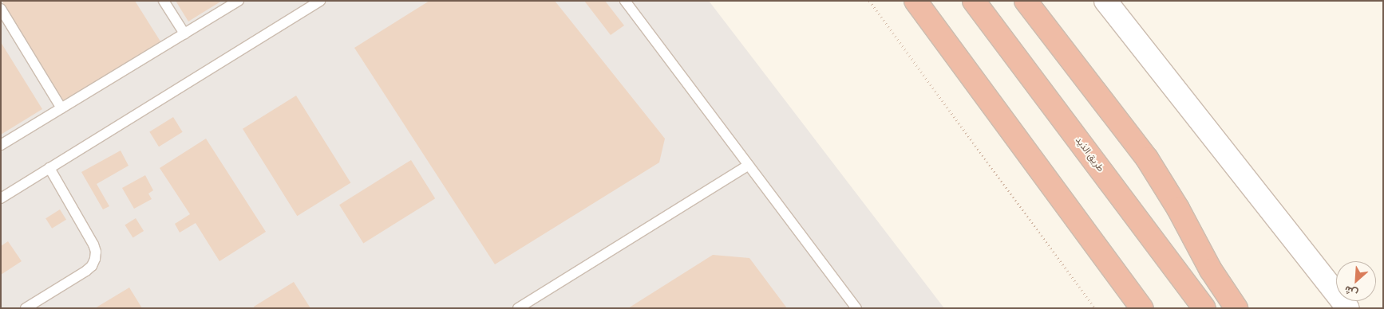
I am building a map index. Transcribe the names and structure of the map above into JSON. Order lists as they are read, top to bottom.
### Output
{
  "streets": {
    "highway": ["طريق الذيد"]
  },
  "north": "bottom left"
}
